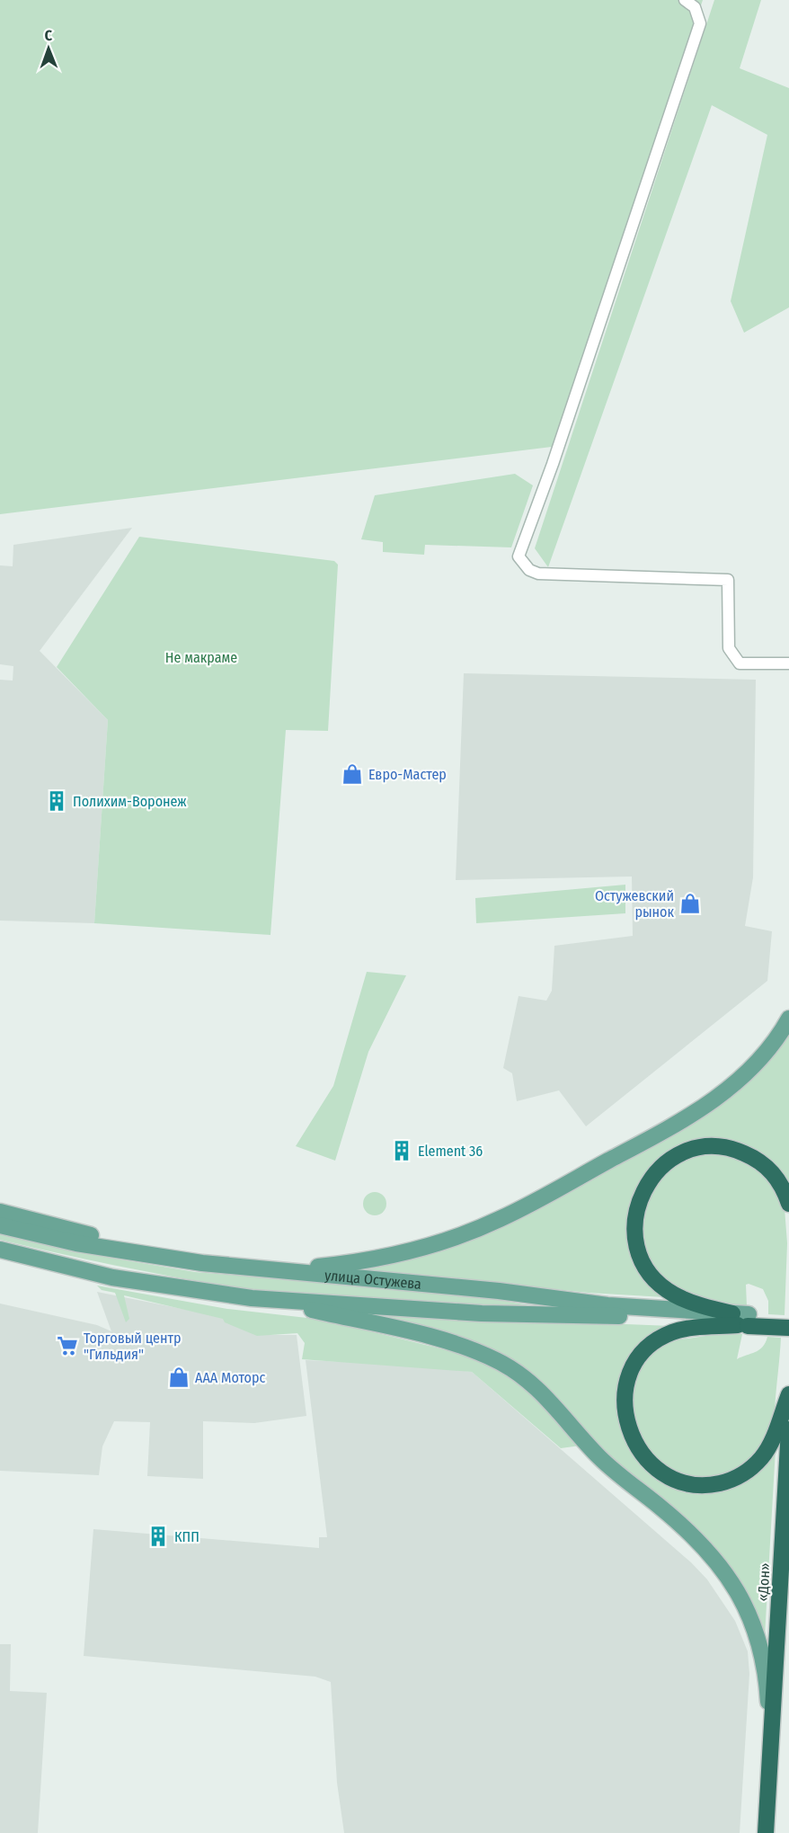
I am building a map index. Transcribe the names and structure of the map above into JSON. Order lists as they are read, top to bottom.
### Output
{
  "streets": {
    "highway": ["«Дон»"],
    "main road": ["улица Остужева"]
  },
  "parks": ["Не макраме"],
  "places": {
    "shop": ["Евро-Мастер", "Остужевский рынок", "ААА Моторс"],
    "building": ["Полихим-Воронеж", "Element 36", "КПП"],
    "supermarket": ["Торговый центр \"Гильдия\""]
  },
  "north": "top"
}
